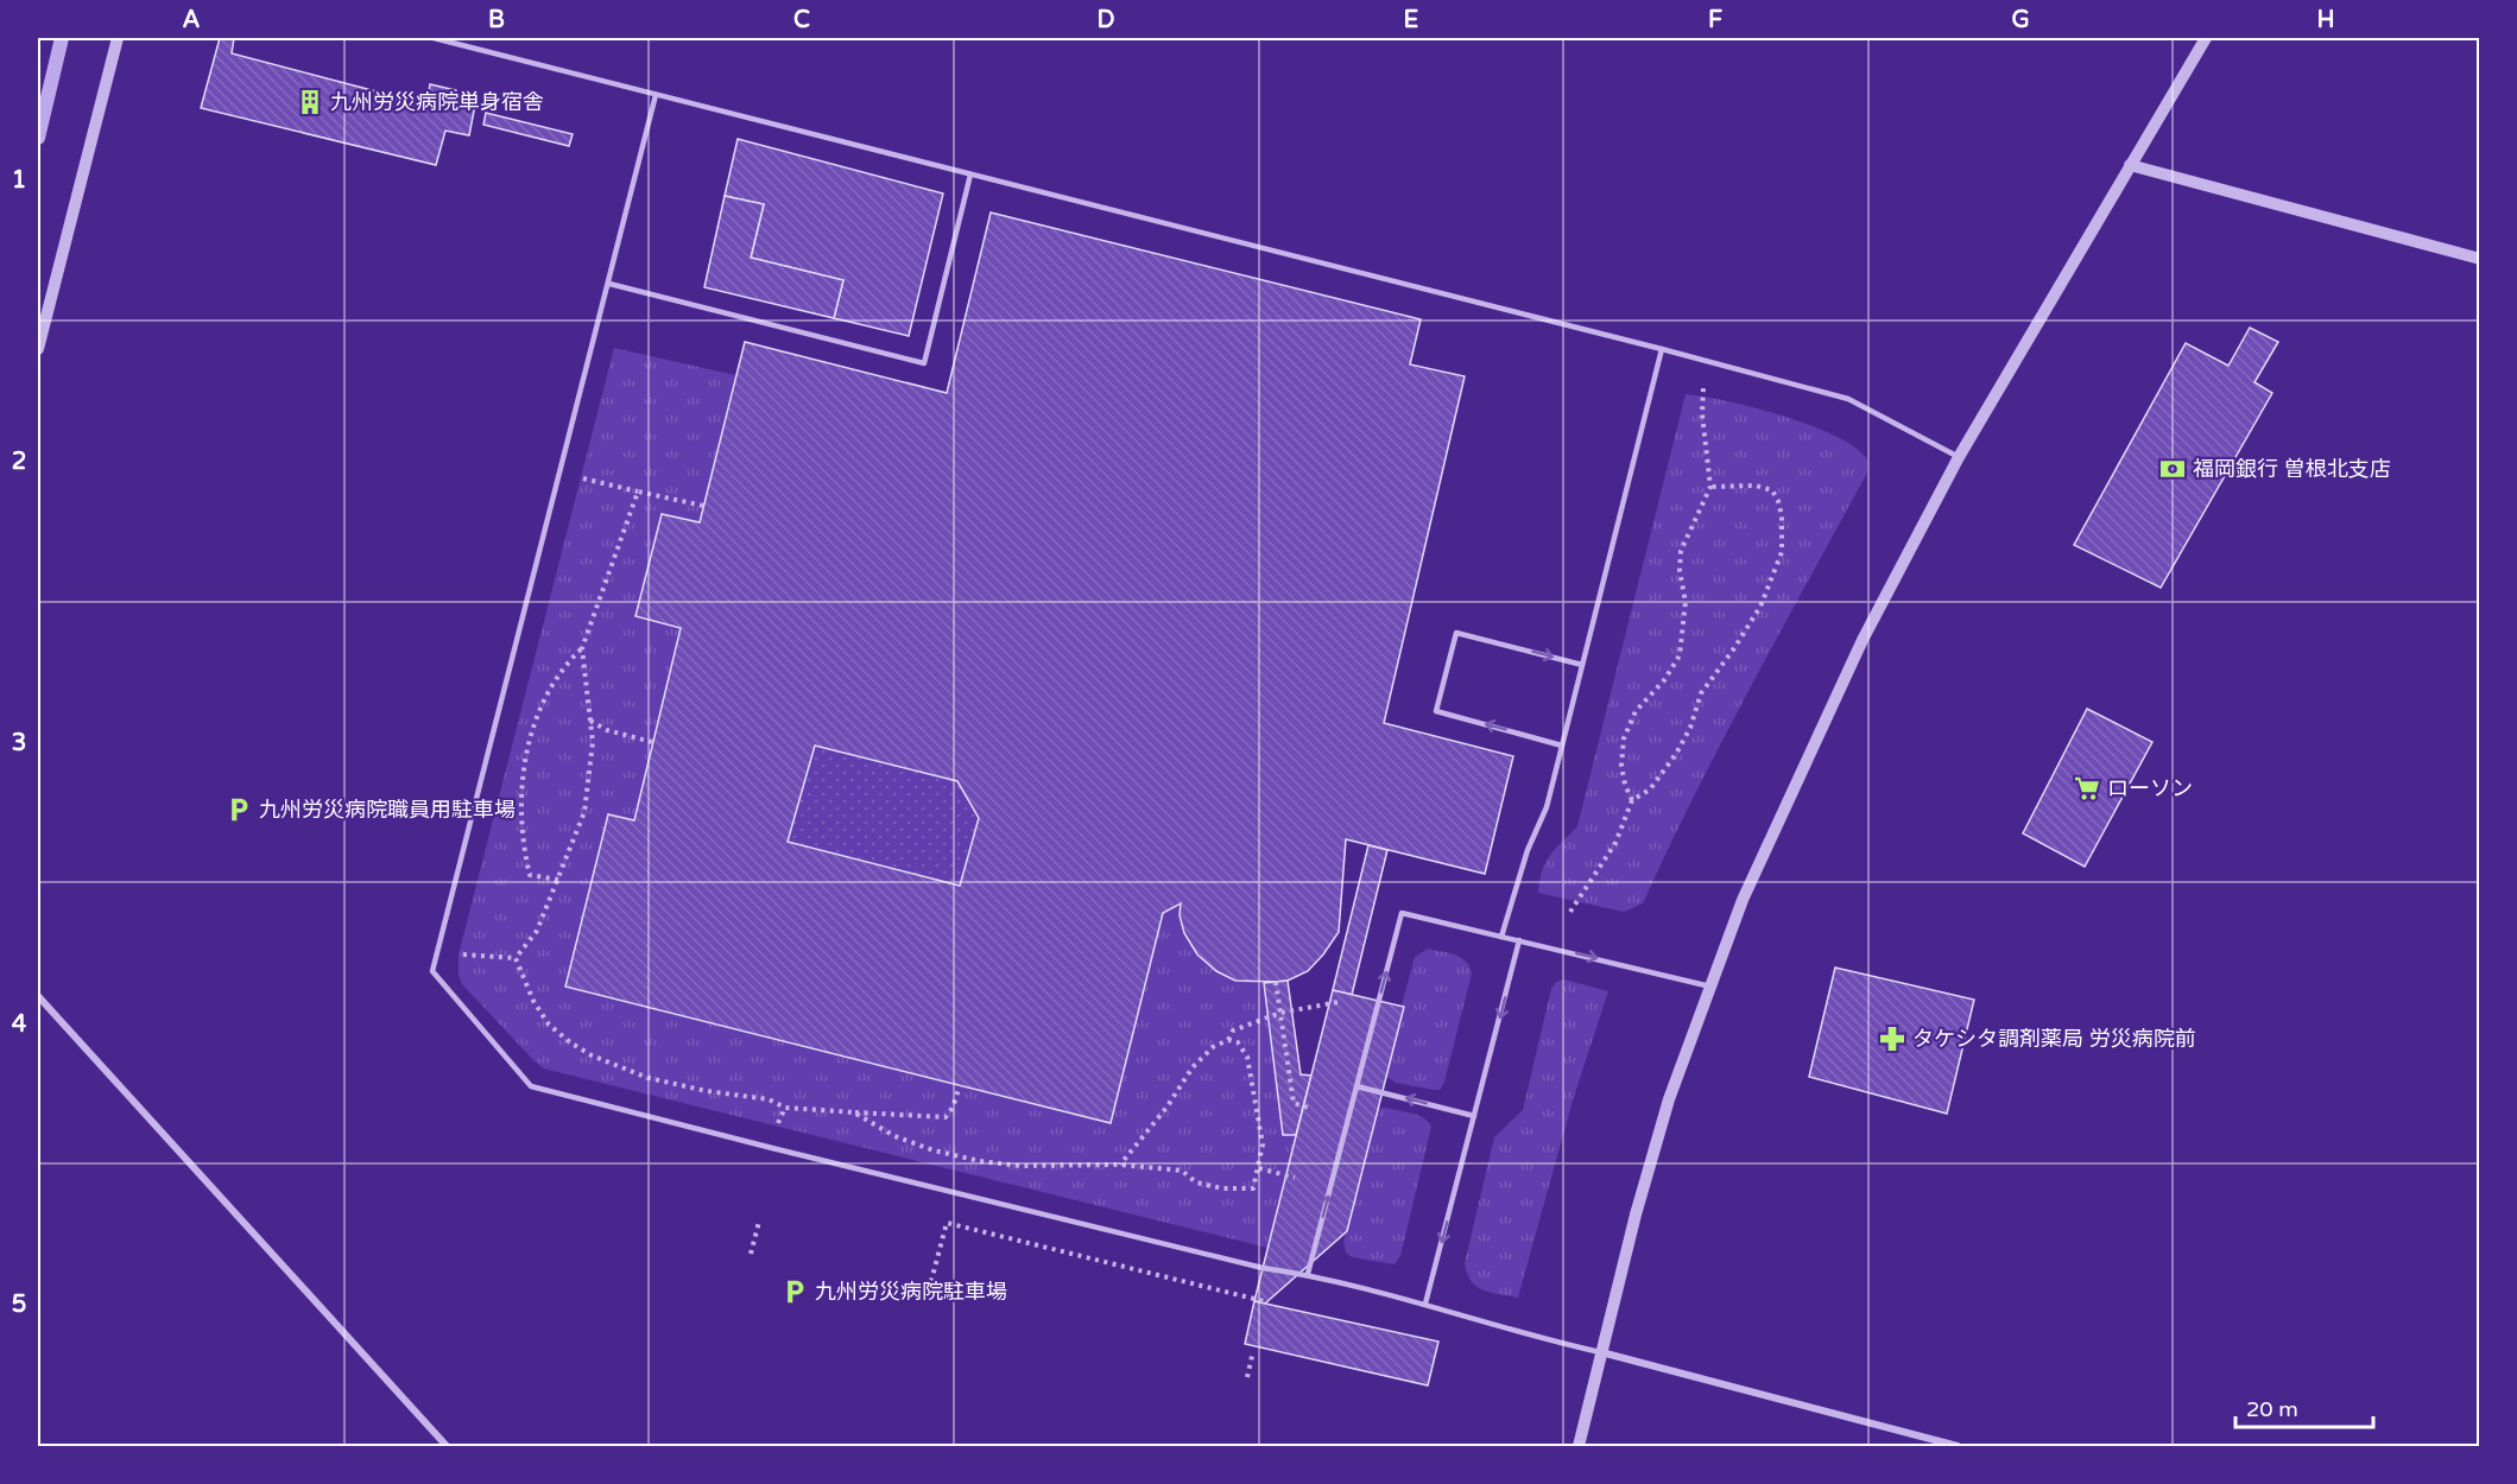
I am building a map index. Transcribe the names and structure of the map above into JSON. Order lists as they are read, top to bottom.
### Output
{
  "places": {
    "building": ["九州労災病院単身宿舎"],
    "bank": ["福岡銀行 曽根北支店"],
    "supermarket": ["ローソン"],
    "parking": ["九州労災病院職員用駐車場", "九州労災病院駐車場"],
    "pharmacy": ["タケシタ調剤薬局 労災病院前"]
  },
  "scale_bar": "20 m",
  "grid": {
    "columns": [
      "A",
      "B",
      "C",
      "D",
      "E",
      "F",
      "G",
      "H"
    ],
    "rows": [
      "1",
      "2",
      "3",
      "4",
      "5"
    ]
  }
}
